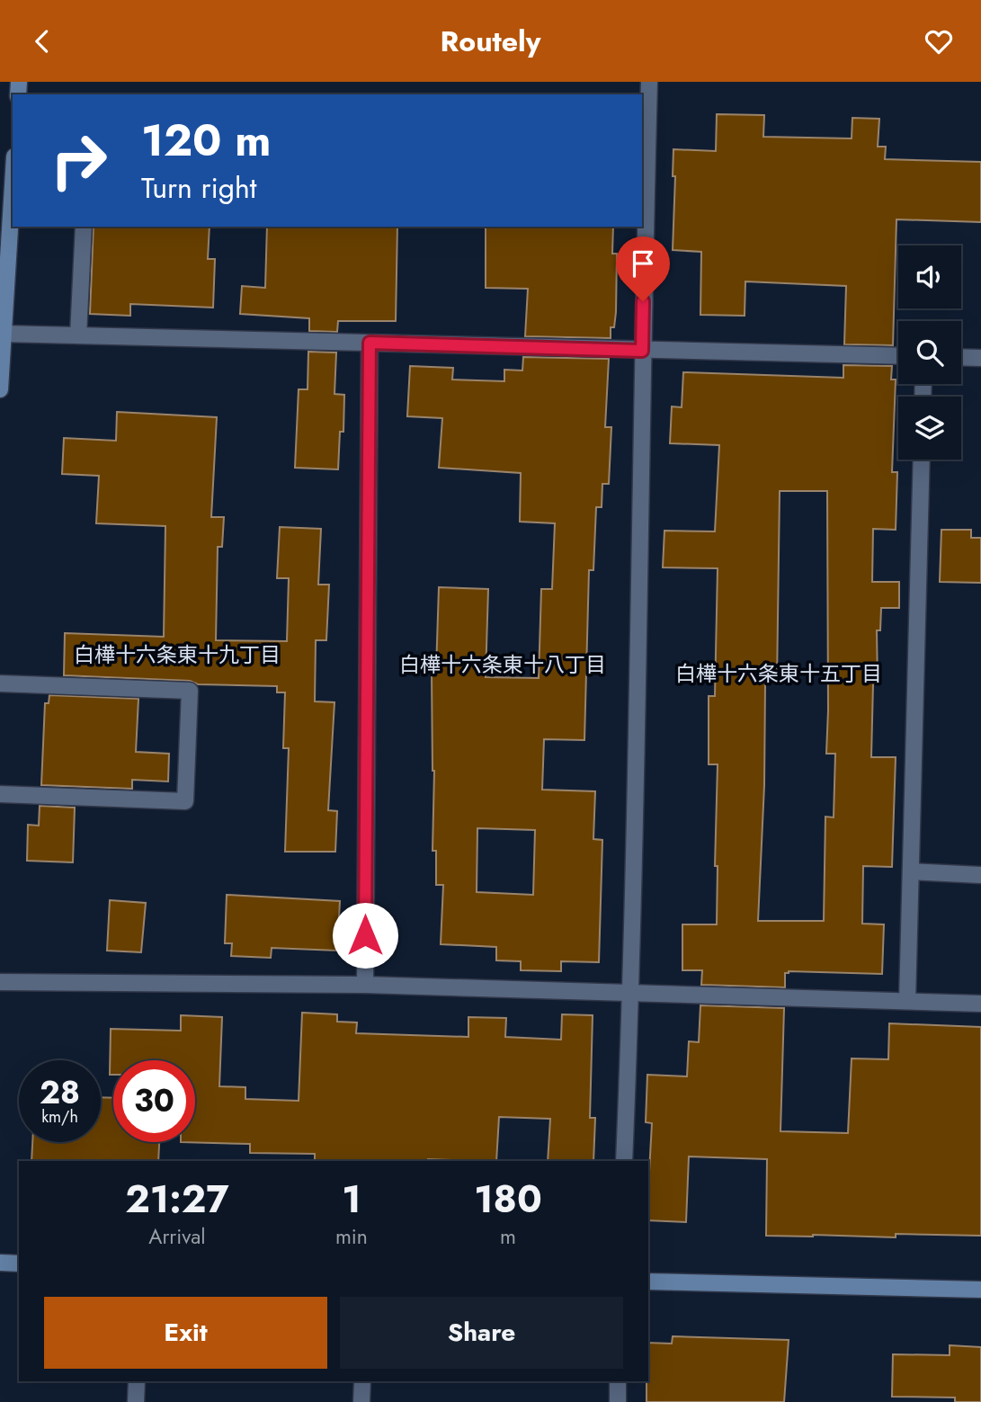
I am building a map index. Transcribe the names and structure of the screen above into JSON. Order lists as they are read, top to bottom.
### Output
{
  "districts": ["白樺十六条東十九丁目", "白樺十六条東十八丁目", "白樺十六条東十五丁目"],
  "page": {
    "header": "Routely",
    "turn": ["120 m", "Turn right"],
    "speed": "28 km/h",
    "limit": "30",
    "eta": [
      "21:27",
      "Arrival",
      "1",
      "min",
      "180",
      "m"
    ],
    "buttons": ["Exit", "Share"]
  }
}
